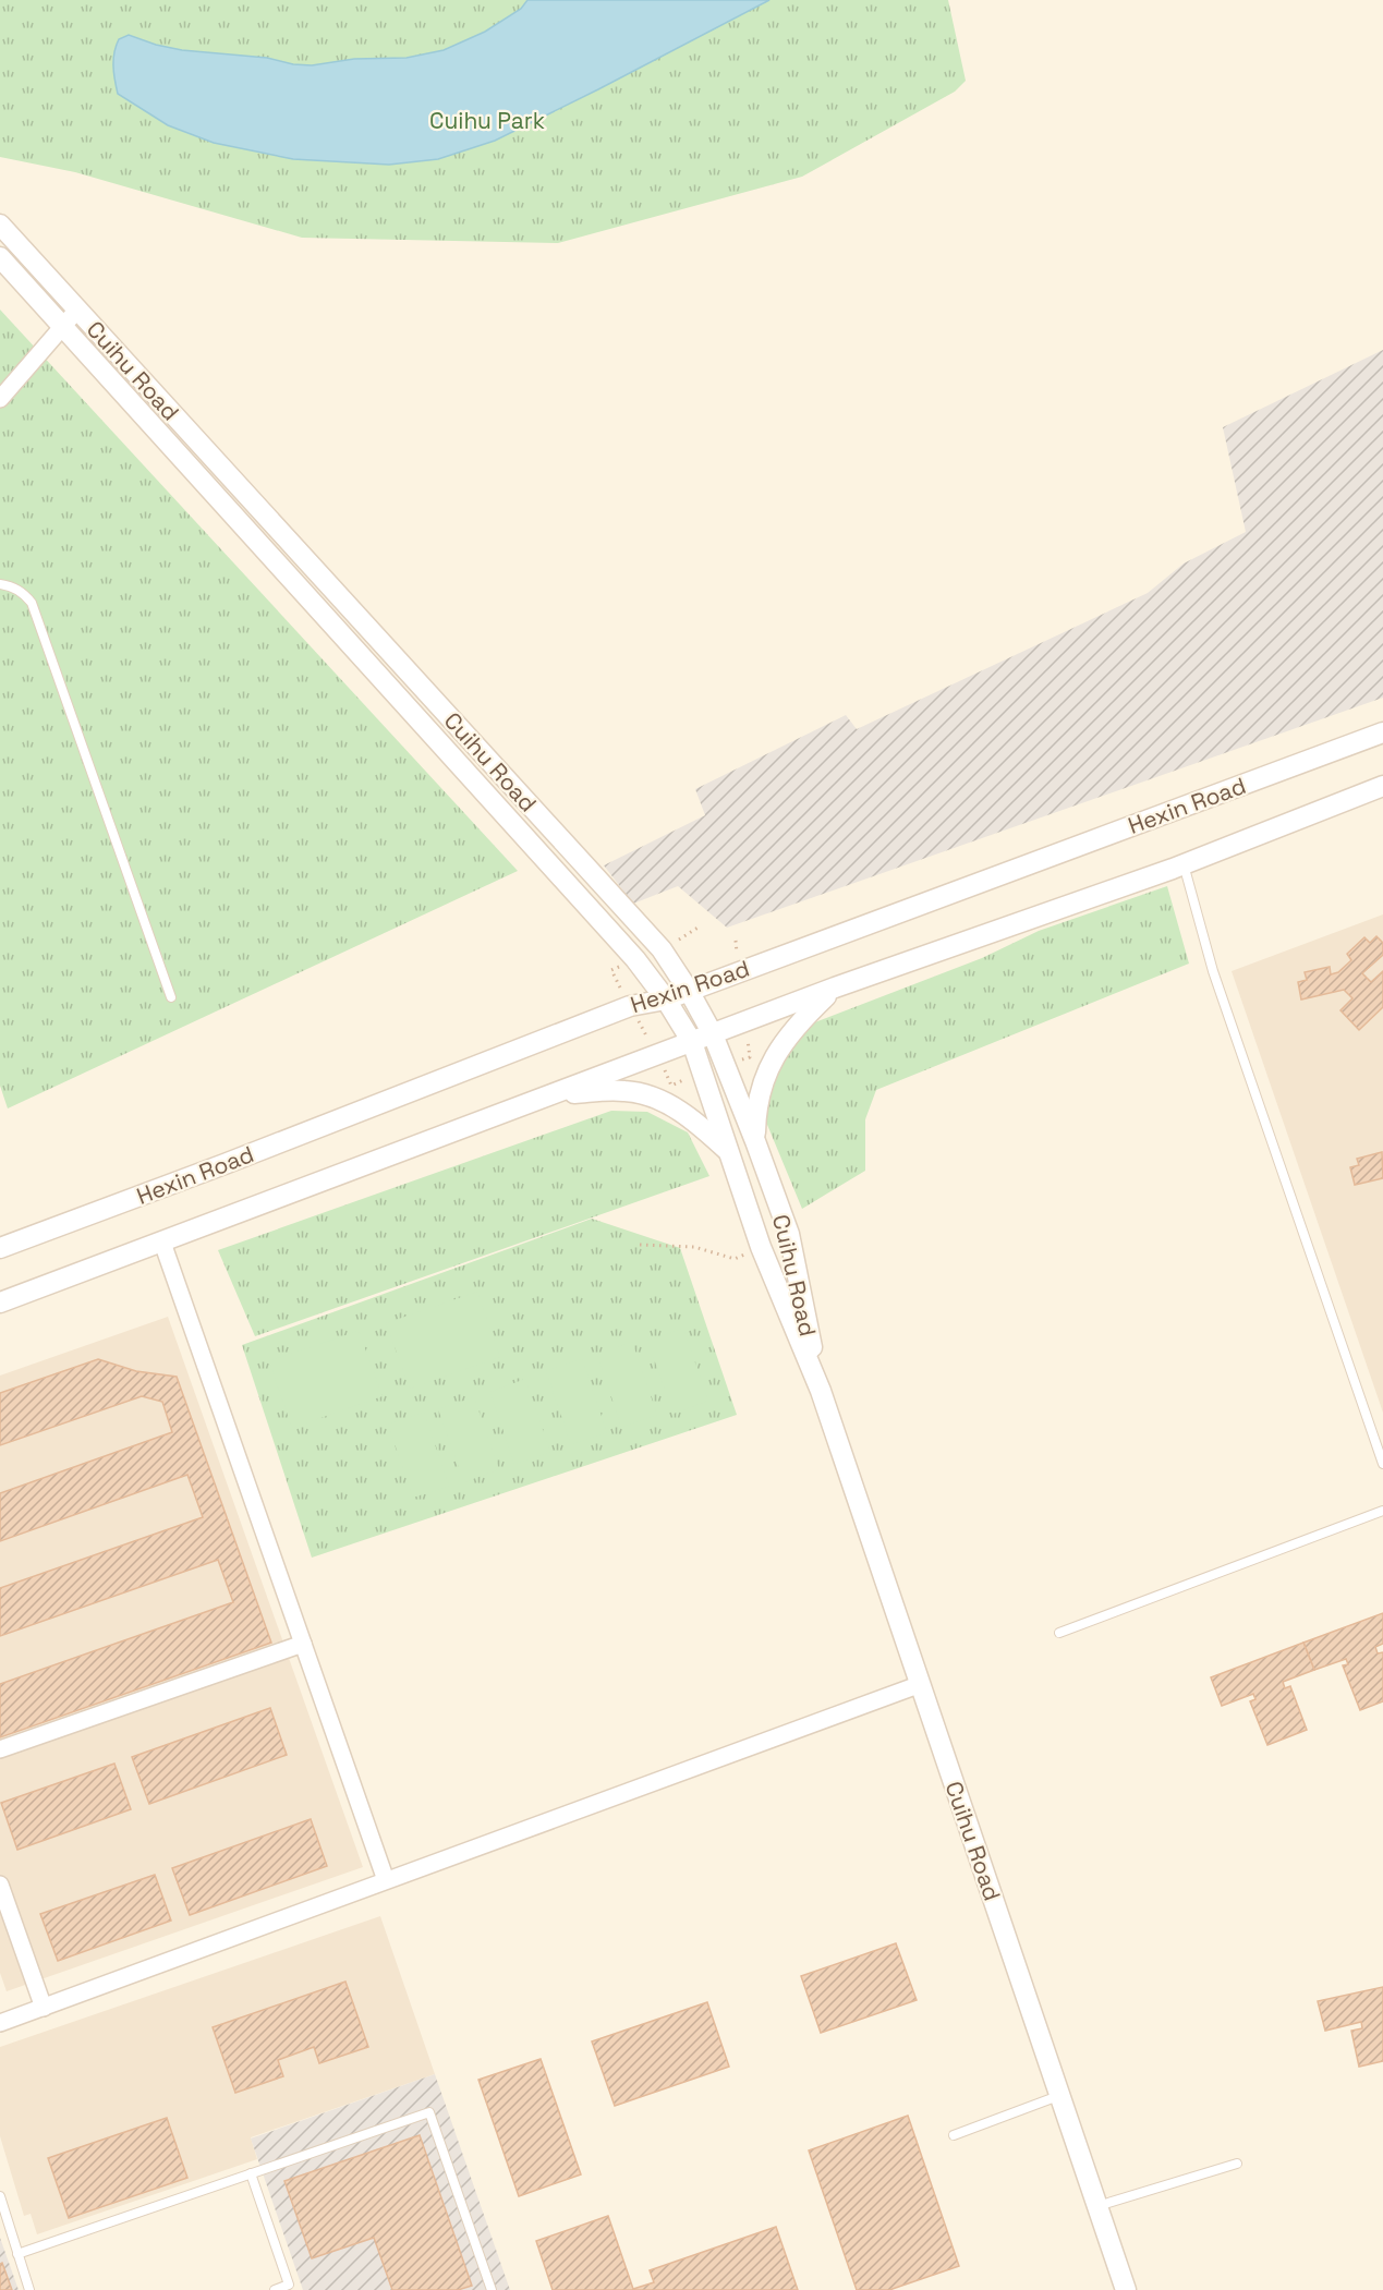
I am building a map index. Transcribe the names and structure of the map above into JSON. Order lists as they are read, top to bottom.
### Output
{
  "streets": {
    "street": ["Cuihu Road", "Hexin Road"]
  },
  "crossings": [
    ["Cuihu Road", "Hexin Road"]
  ],
  "parks": ["Cuihu Park"]
}
